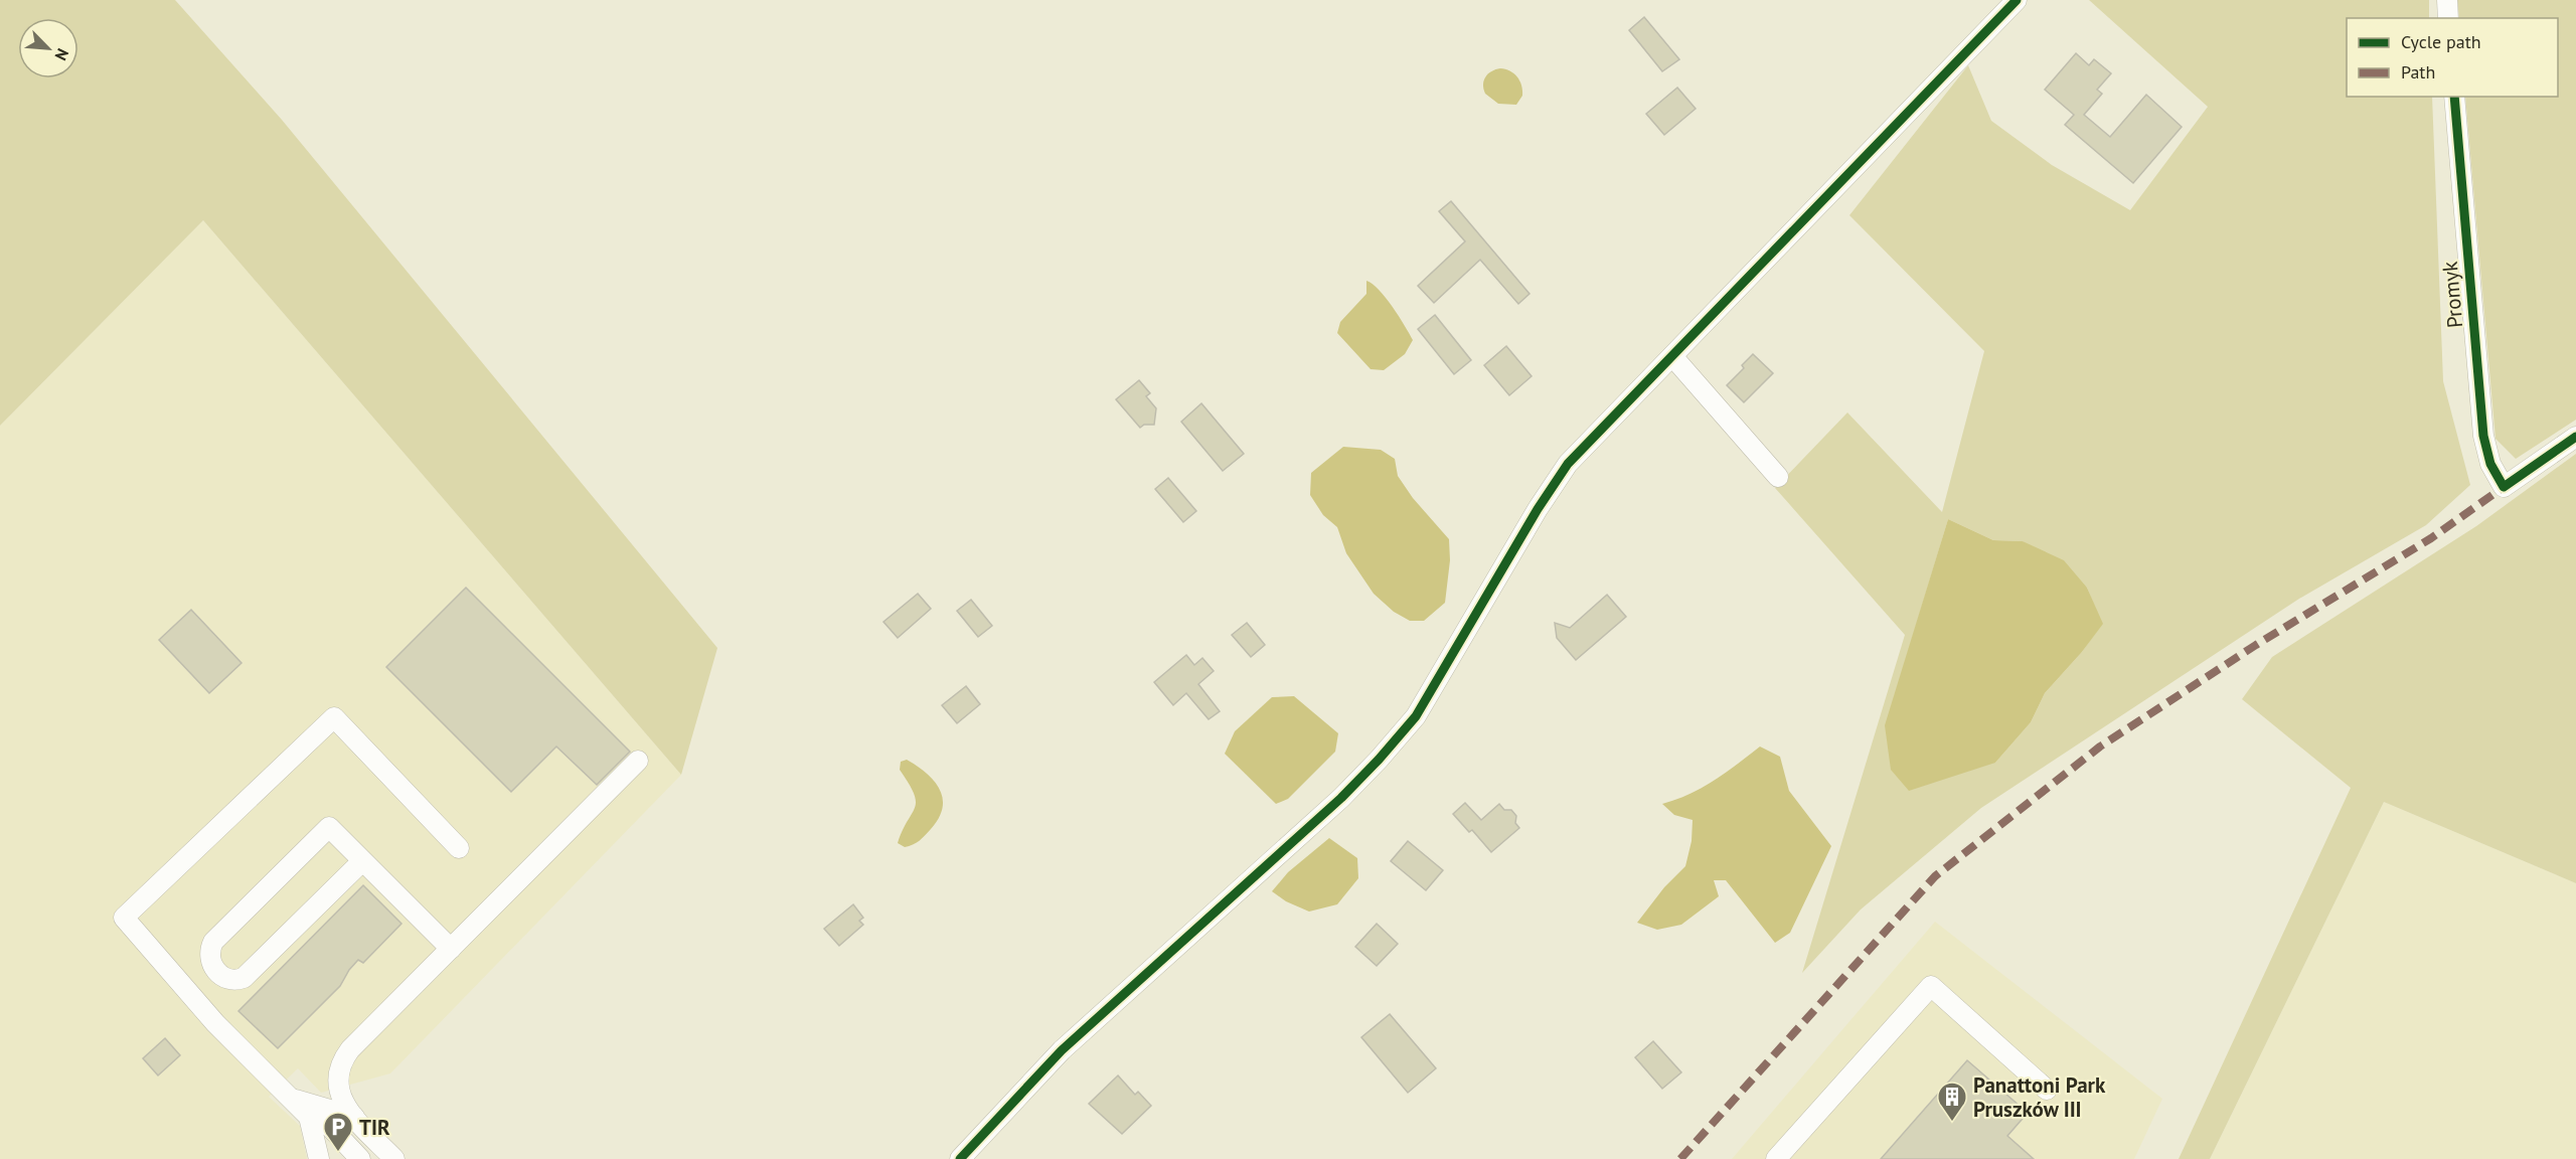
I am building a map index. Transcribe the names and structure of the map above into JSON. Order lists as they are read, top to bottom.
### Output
{
  "streets": {
    "street": ["Promyk"]
  },
  "places": {
    "building": ["Panattoni Park Pruszków III"],
    "parking": ["TIR"]
  },
  "legend": ["Cycle path", "Path"],
  "north": "bottom right"
}
